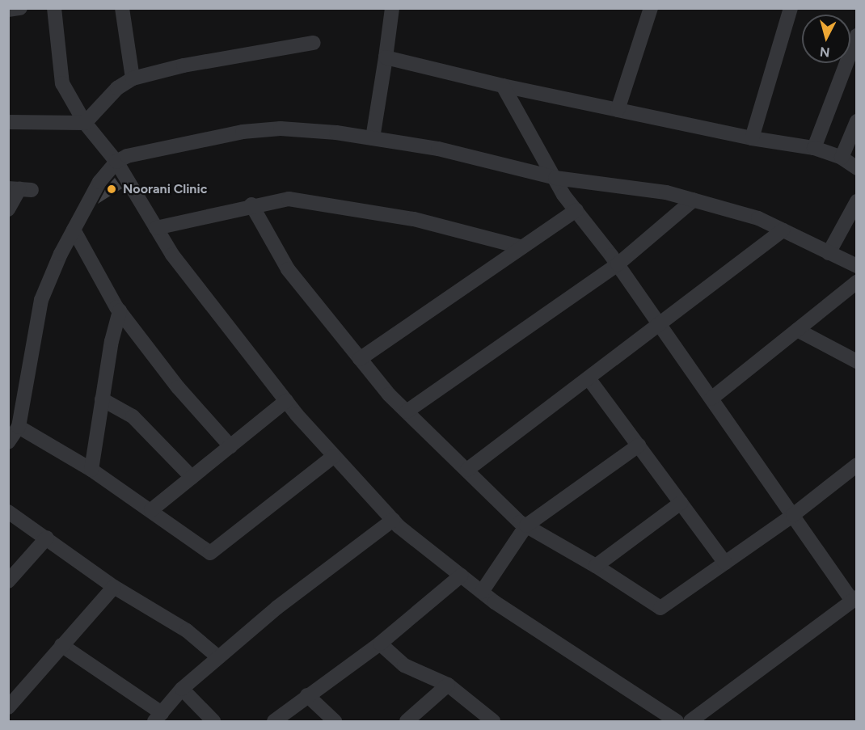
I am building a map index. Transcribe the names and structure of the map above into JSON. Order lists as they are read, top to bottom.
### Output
{
  "places": ["Noorani Clinic"],
  "north": "bottom"
}
